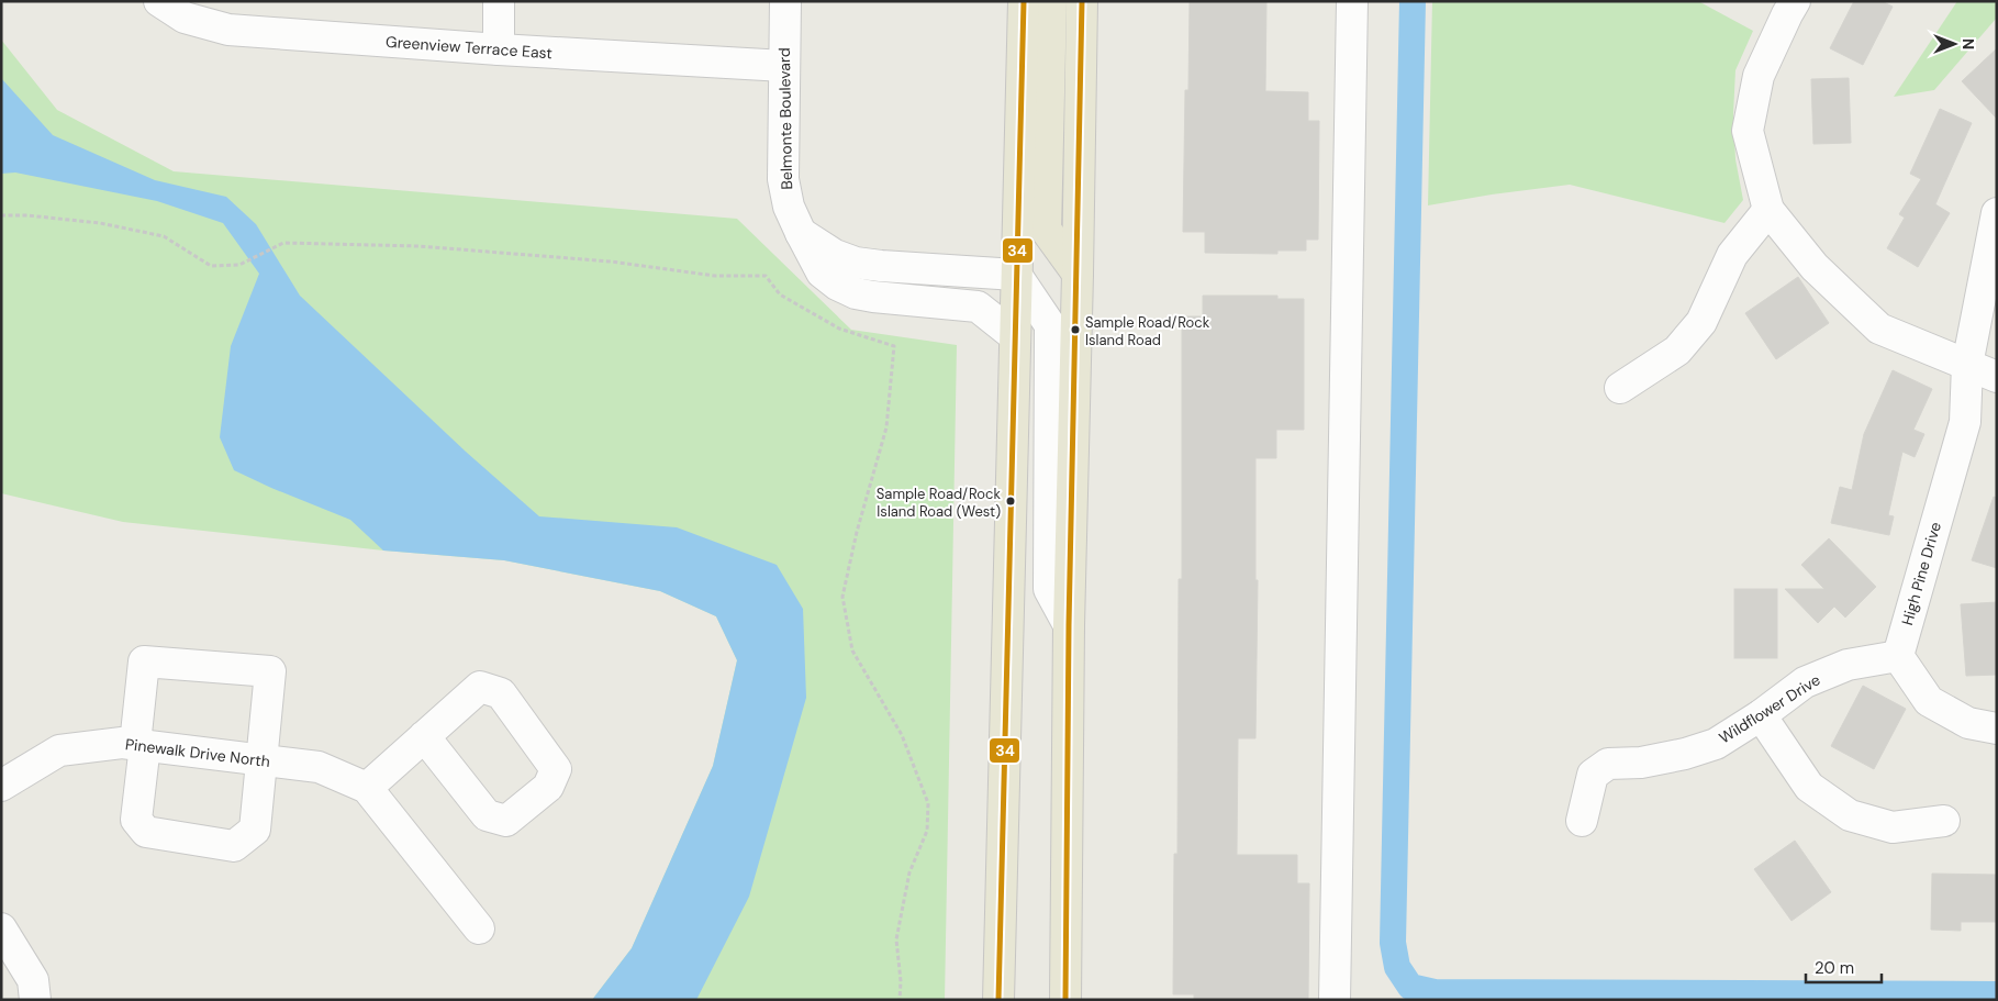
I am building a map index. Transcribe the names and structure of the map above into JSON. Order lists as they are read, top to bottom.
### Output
{
  "streets": {
    "street": [
      "Greenview Terrace East",
      "Belmonte Boulevard",
      "High Pine Drive",
      "Wildflower Drive",
      "Pinewalk Drive North"
    ]
  },
  "crossings": [
    ["Greenview Terrace East", "Belmonte Boulevard"],
    ["High Pine Drive", "Wildflower Drive"]
  ],
  "places": ["Sample Road/Rock Island Road", "Sample Road/Rock Island Road (West)"],
  "lines": ["transit line 34"],
  "scale_bar": "20 m",
  "north": "right"
}
